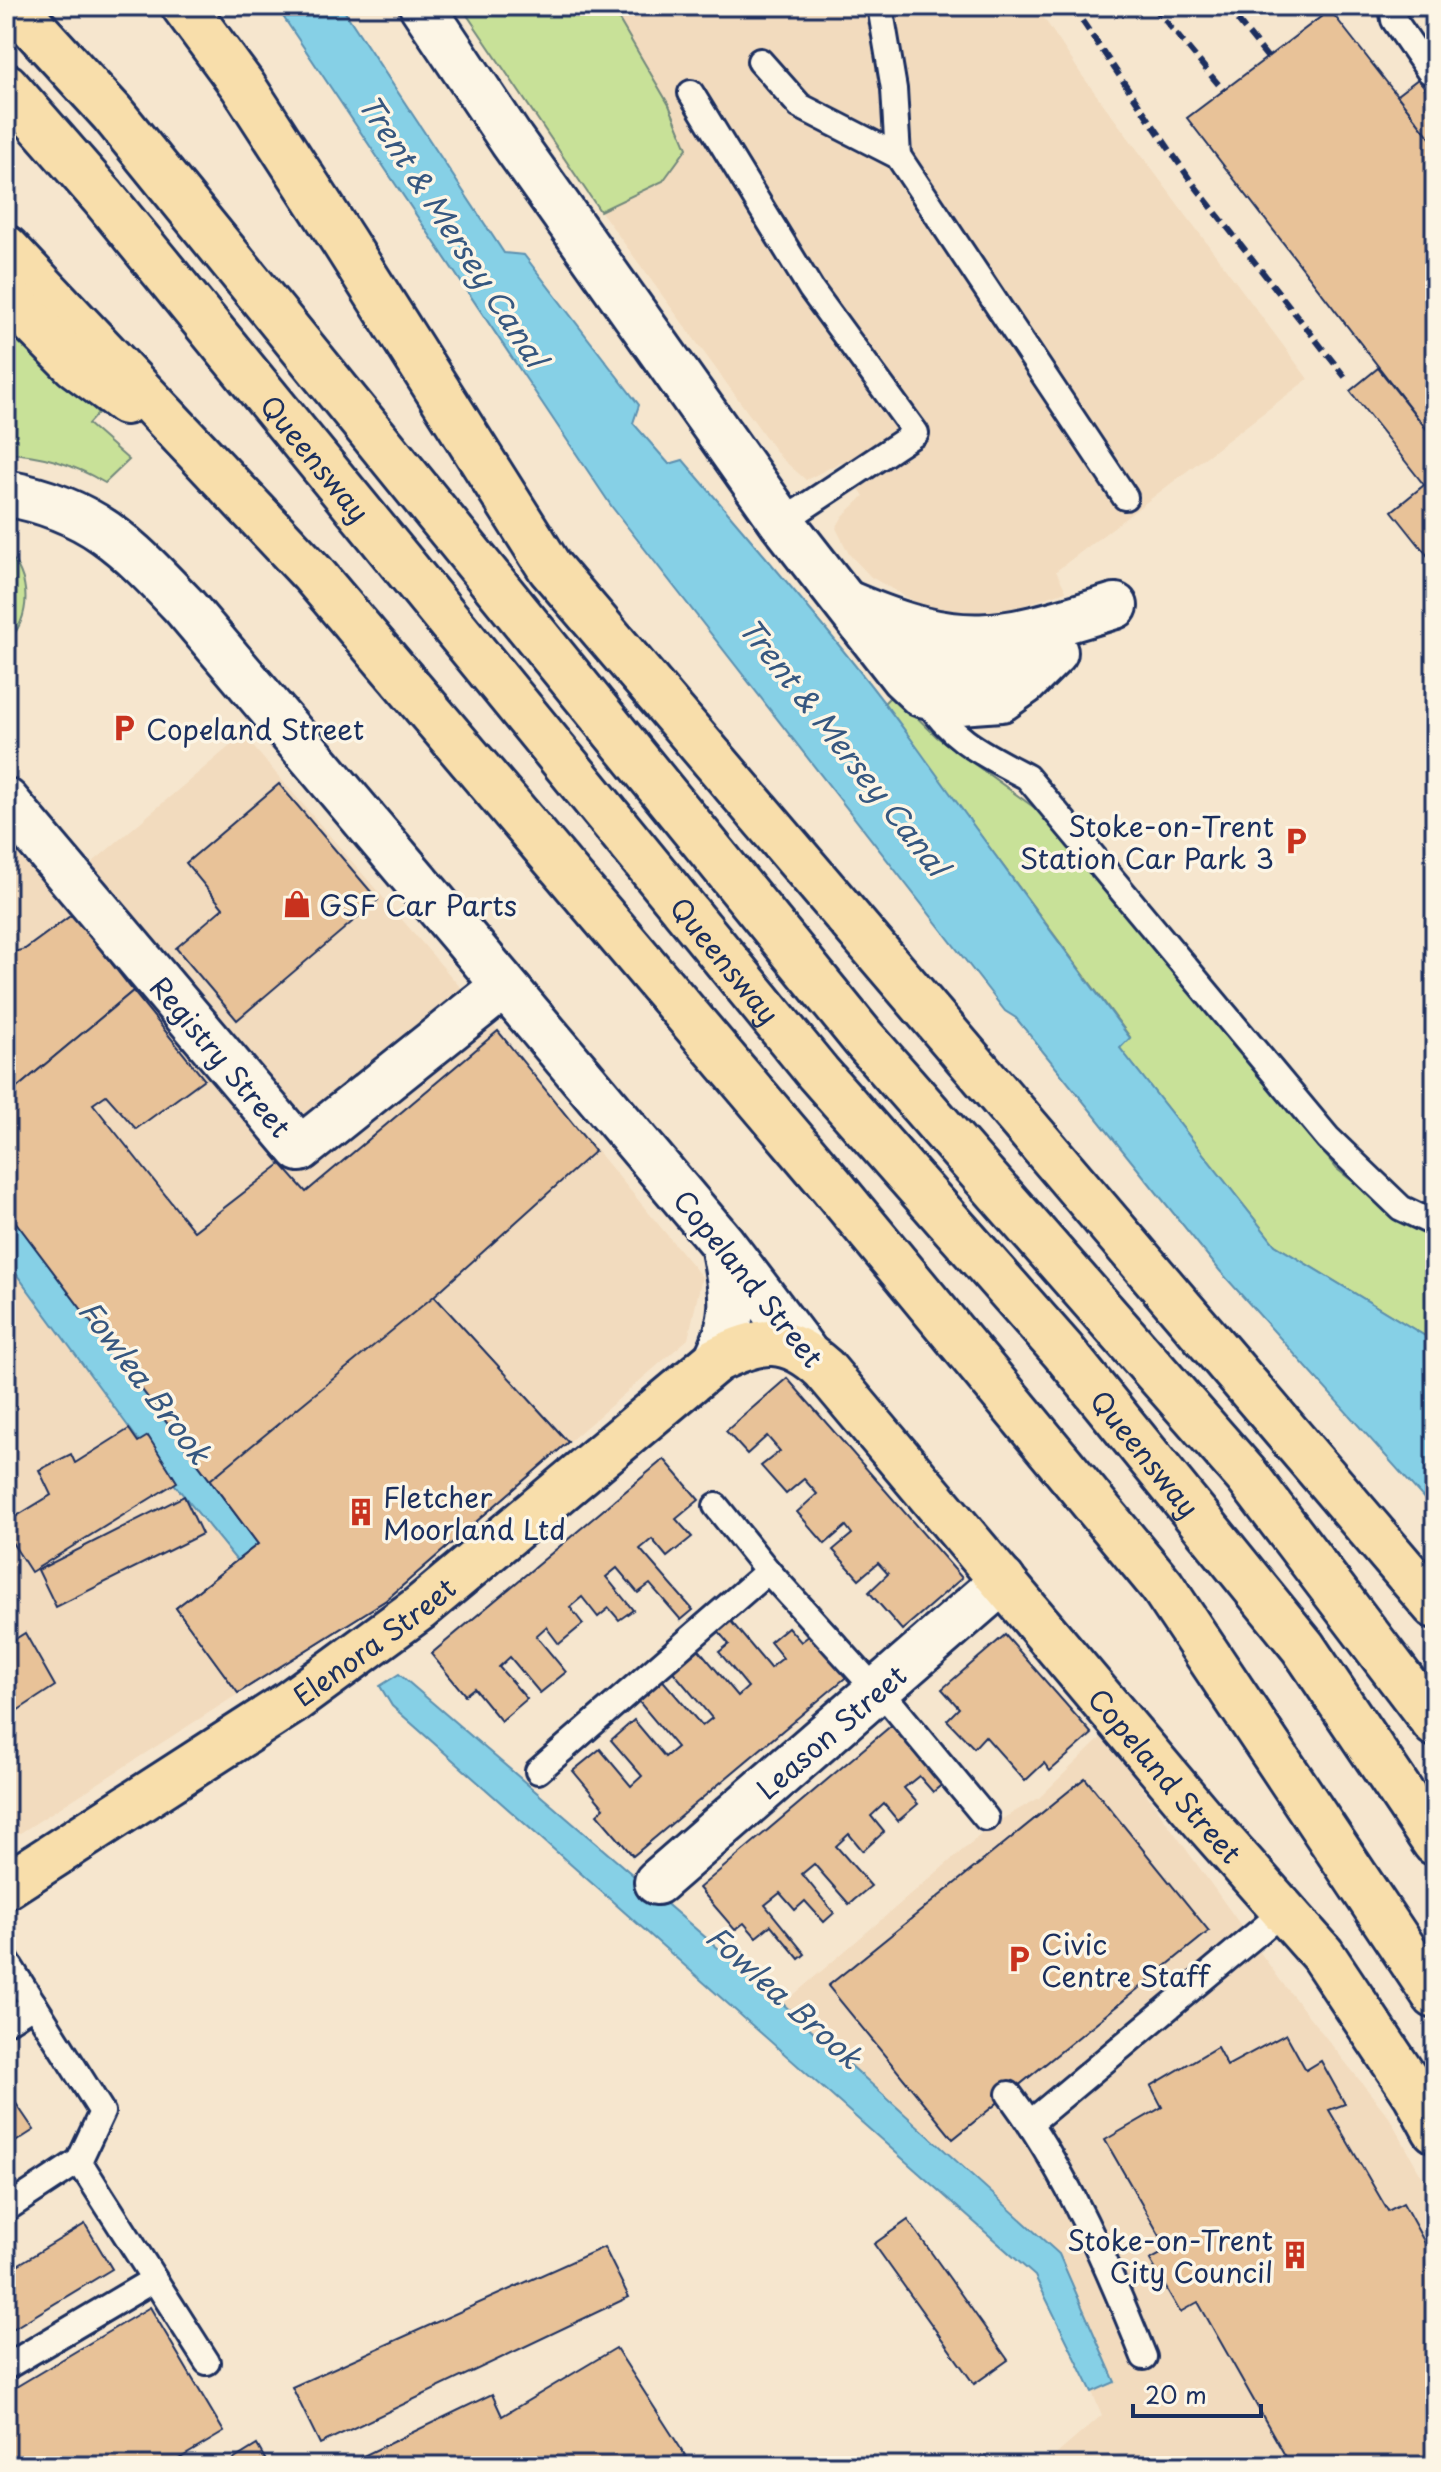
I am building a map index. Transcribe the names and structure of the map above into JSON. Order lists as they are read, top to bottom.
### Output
{
  "streets": {
    "main road": ["Queensway", "Copeland Street", "Elenora Street"],
    "street": ["Registry Street", "Leason Street"]
  },
  "crossings": [
    ["Registry Street", "Copeland Street"],
    ["Copeland Street", "Elenora Street"],
    ["Copeland Street", "Leason Street"]
  ],
  "water": ["Trent & Mersey Canal", "Fowlea Brook"],
  "places": {
    "parking": ["Copeland Street", "Stoke-on-Trent Station Car Park 3", "Civic Centre Staff"],
    "shop": ["GSF Car Parts"],
    "building": ["Fletcher Moorland Ltd", "Stoke-on-Trent City Council"]
  },
  "scale_bar": "20 m"
}
